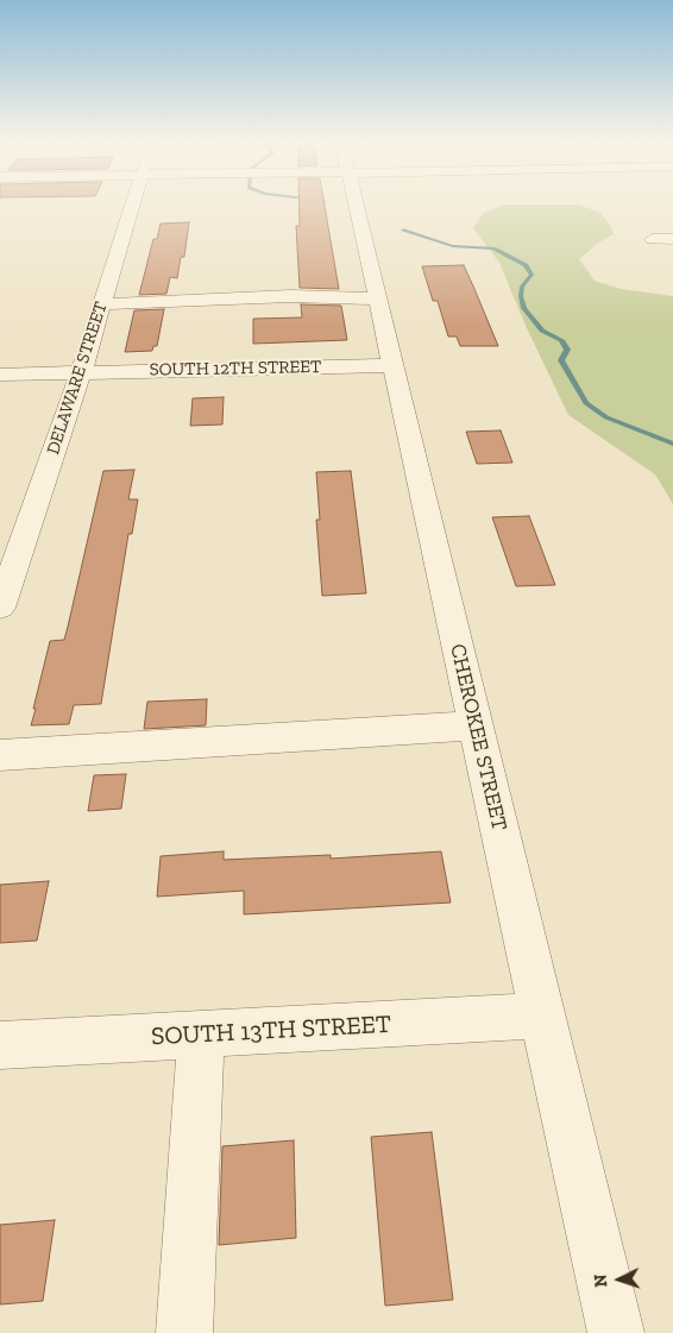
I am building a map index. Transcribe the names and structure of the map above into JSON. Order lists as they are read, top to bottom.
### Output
{
  "streets": {
    "street": [
      "SOUTH 12TH STREET",
      "DELAWARE STREET",
      "CHEROKEE STREET",
      "SOUTH 13TH STREET"
    ]
  },
  "crossings": [
    ["SOUTH 12TH STREET", "DELAWARE STREET"],
    ["SOUTH 12TH STREET", "CHEROKEE STREET"],
    ["CHEROKEE STREET", "SOUTH 13TH STREET"]
  ],
  "north": "left"
}
